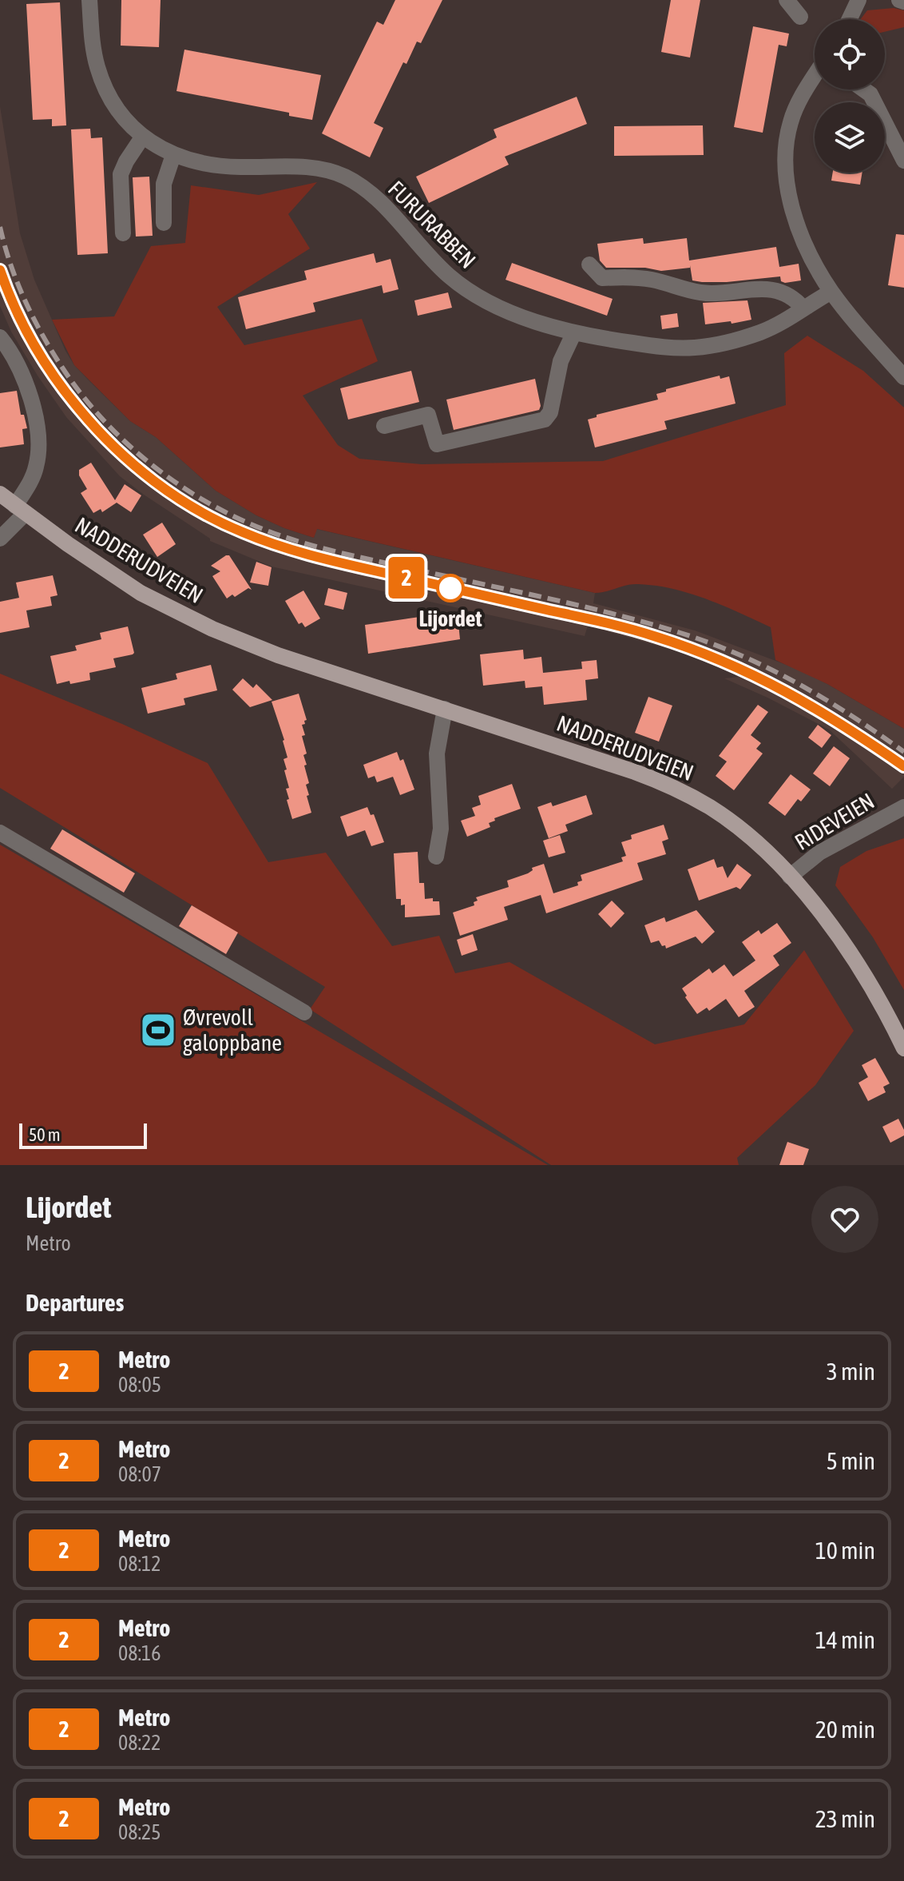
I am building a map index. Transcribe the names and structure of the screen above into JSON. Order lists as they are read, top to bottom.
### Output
{
  "streets": {
    "main road": ["NADDERUDVEIEN"],
    "street": ["FURURABBEN", "RIDEVEIEN"]
  },
  "crossings": [
    ["NADDERUDVEIEN", "RIDEVEIEN"]
  ],
  "places": {
    "other": ["Lijordet"],
    "sports": ["Øvrevoll galoppbane"]
  },
  "lines": ["metro line 2"],
  "scale_bar": "50 m",
  "page": {
    "on_map": "2",
    "scale": "50 m",
    "heading": [
      ["Lijordet", "Metro"],
      "Departures"
    ],
    "list": [
      {
        "mark": "2",
        "name": "Metro",
        "note": "08:05",
        "value": "3 min"
      },
      {
        "mark": "2",
        "name": "Metro",
        "note": "08:07",
        "value": "5 min"
      },
      {
        "mark": "2",
        "name": "Metro",
        "note": "08:12",
        "value": "10 min"
      },
      {
        "mark": "2",
        "name": "Metro",
        "note": "08:16",
        "value": "14 min"
      },
      {
        "mark": "2",
        "name": "Metro",
        "note": "08:22",
        "value": "20 min"
      },
      {
        "mark": "2",
        "name": "Metro",
        "note": "08:25",
        "value": "23 min"
      }
    ]
  }
}
